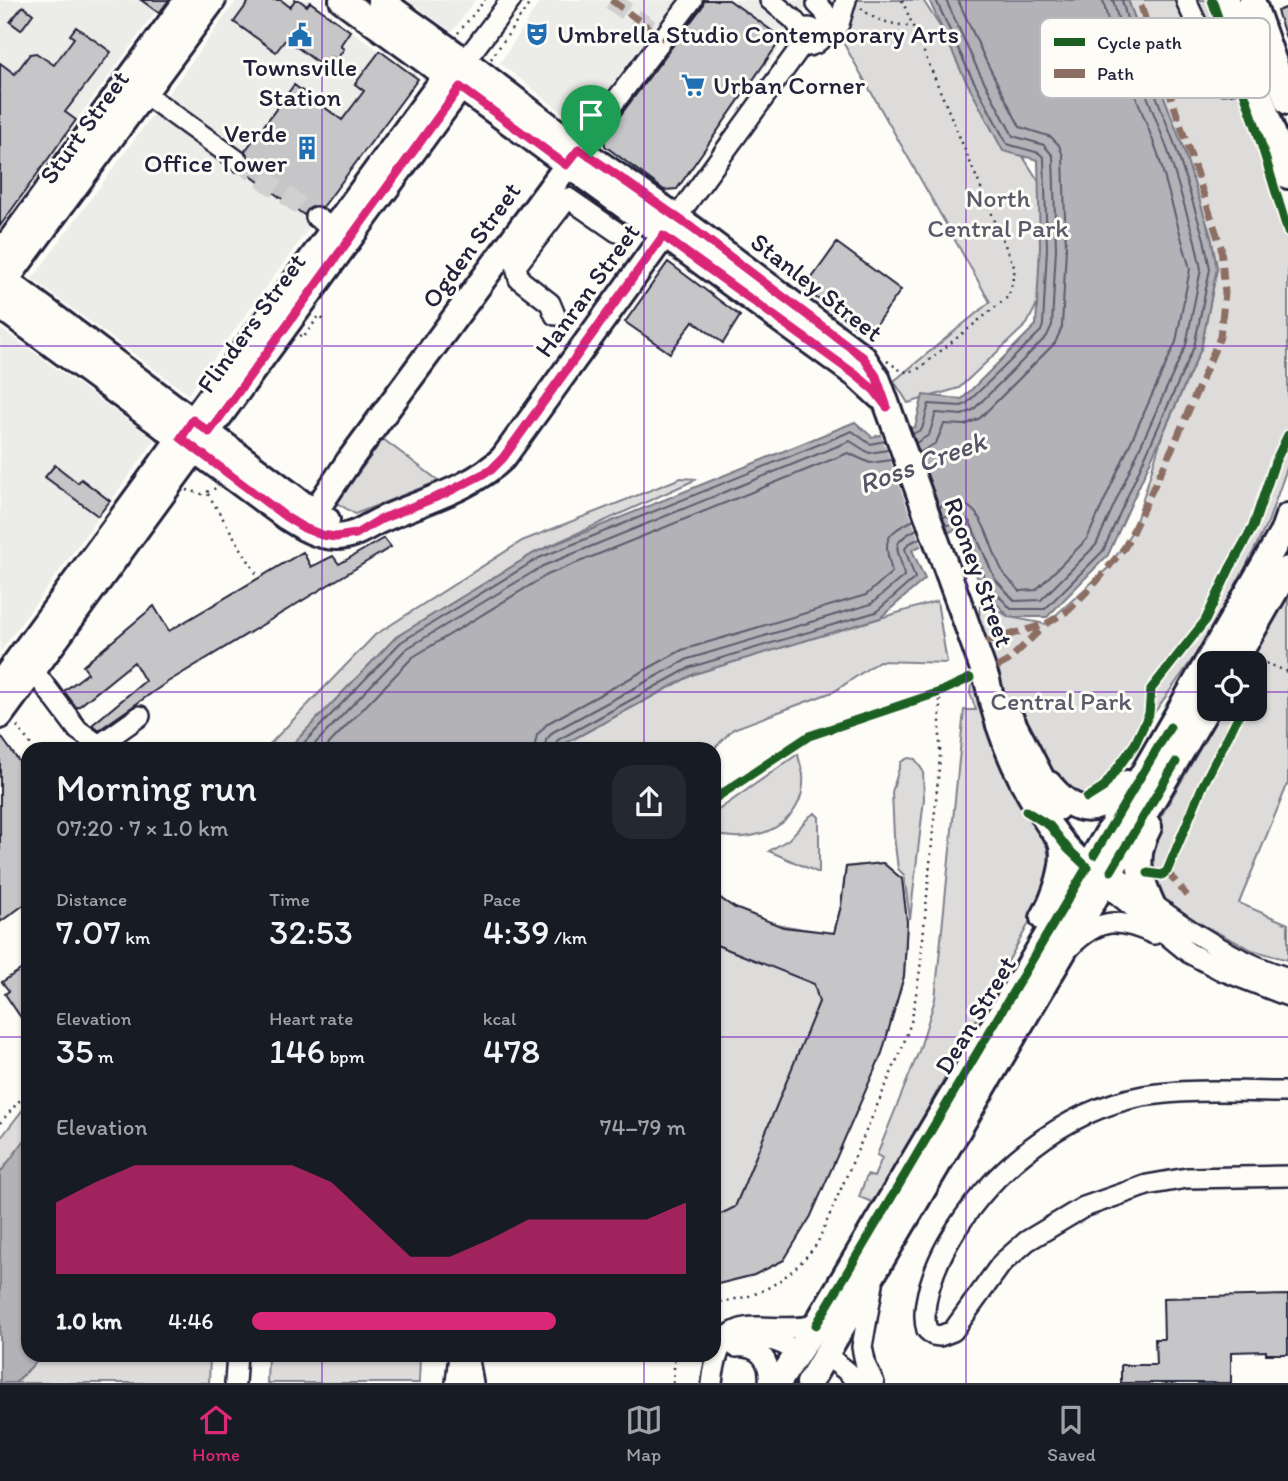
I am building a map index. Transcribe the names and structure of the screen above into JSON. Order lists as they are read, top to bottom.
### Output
{
  "streets": {
    "main road": [
      "Sturt Street",
      "Ogden Street",
      "Stanley Street",
      "Hanran Street",
      "Flinders Street",
      "Rooney Street",
      "Dean Street"
    ]
  },
  "crossings": [
    ["Ogden Street", "Stanley Street"],
    ["Ogden Street", "Hanran Street"],
    ["Stanley Street", "Hanran Street"],
    ["Stanley Street", "Flinders Street"],
    ["Stanley Street", "Rooney Street"],
    ["Rooney Street", "Dean Street"]
  ],
  "water": ["Ross Creek"],
  "parks": ["North Central Park", "Central Park"],
  "places": {
    "theatre": ["Umbrella Studio Contemporary Arts"],
    "public building": ["Townsville Station"],
    "supermarket": ["Urban Corner"],
    "building": ["Verde Office Tower"]
  },
  "legend": ["Cycle path", "Path"],
  "page": {
    "heading": ["Morning run", "07:20 · 7 × 1.0 km"],
    "stats": [
      ["Distance", "7.07 km"],
      ["Time", "32:53"],
      ["Pace", "4:39 /km"],
      ["Elevation", "35 m"],
      ["Heart rate", "146 bpm"],
      ["kcal", "478"]
    ],
    "chart": ["Elevation", "74–79 m"],
    "list": [
      {
        "name": "1.0 km",
        "note": "4:46"
      }
    ],
    "tabs": ["Home", "Map", "Saved"]
  }
}
